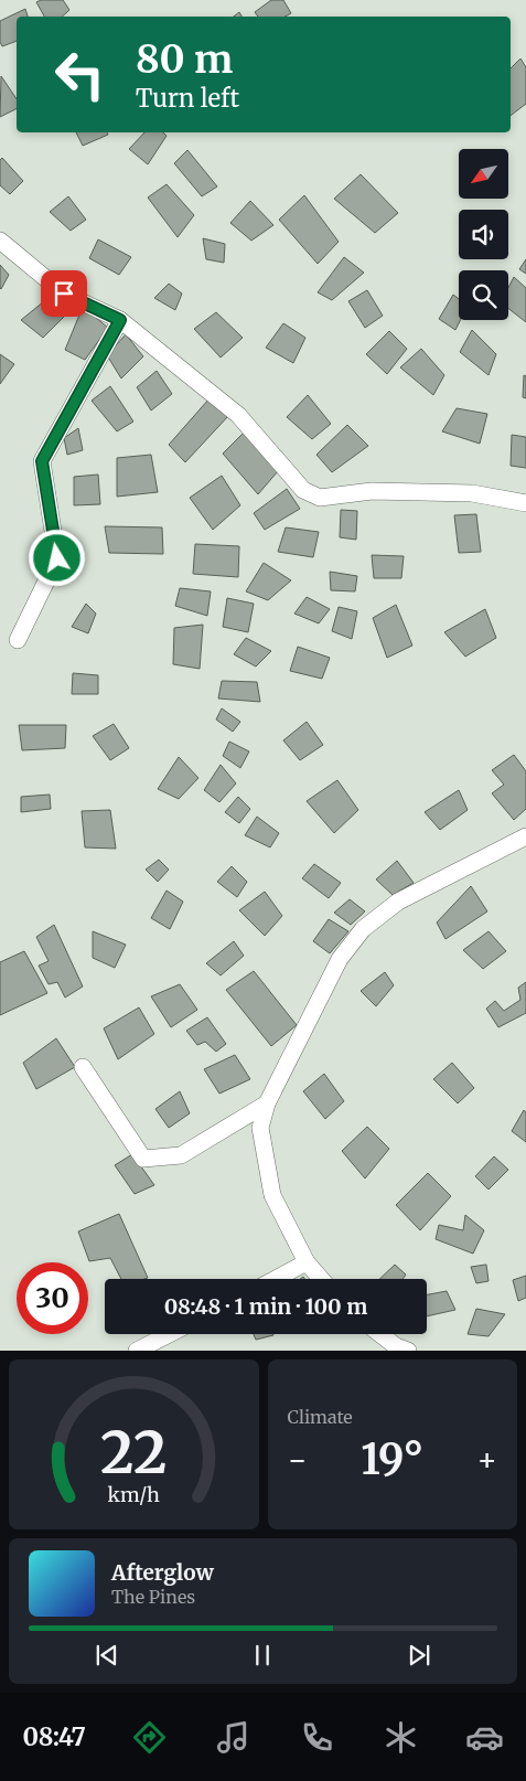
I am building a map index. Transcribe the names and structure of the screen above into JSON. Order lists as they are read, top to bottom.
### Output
{
  "north": "bottom left",
  "page": {
    "turn": ["80 m", "Turn left"],
    "limit": "30",
    "trip": "08:48 · 1 min · 100 m",
    "tile": "Climate",
    "heat": ["−", "19°", "+"],
    "song": ["Afterglow", "The Pines"],
    "tabs": "08:47",
    "gauge": ["22", "km/h"]
  }
}
